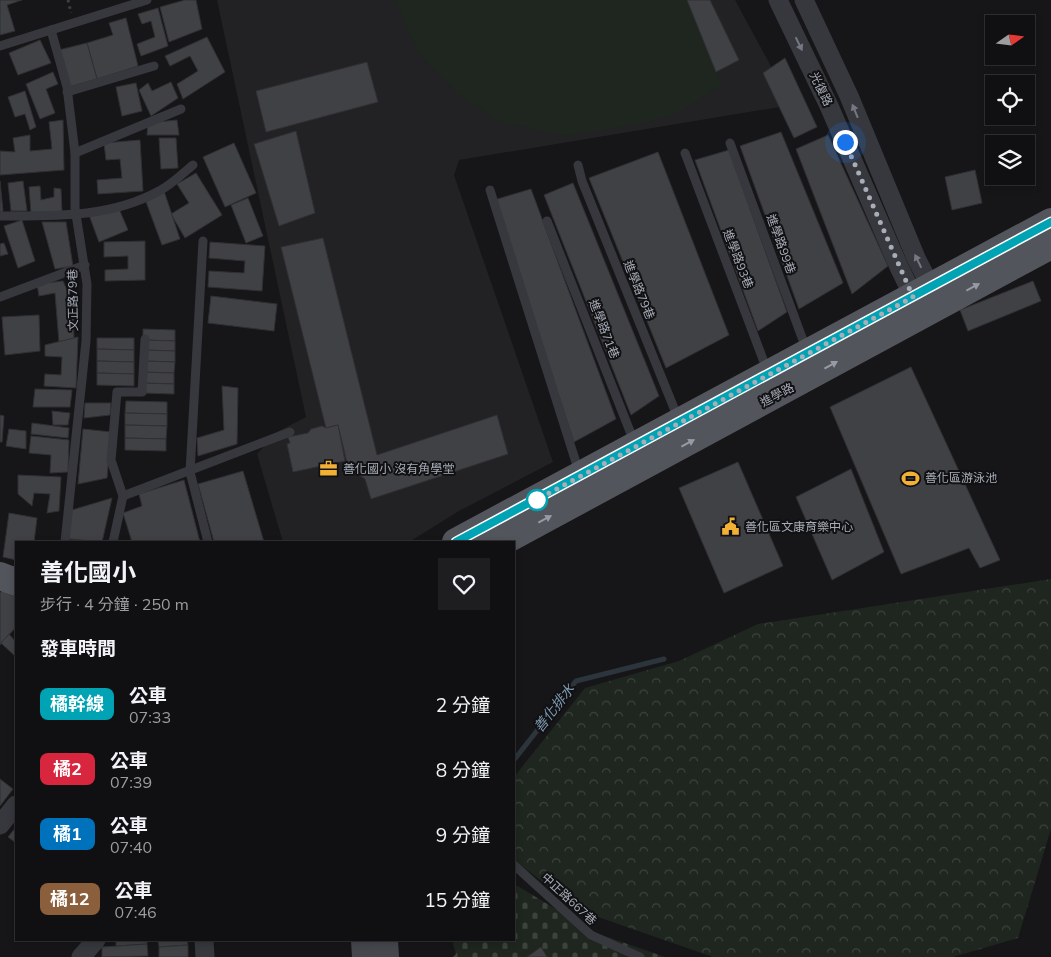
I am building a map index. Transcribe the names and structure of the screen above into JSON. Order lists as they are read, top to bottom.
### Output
{
  "streets": {
    "main road": ["進學路"],
    "street": ["光復路"],
    "lane": [
      "進學路99巷",
      "進學路93巷",
      "進學路79巷",
      "文正路79巷",
      "進學路71巷",
      "中正路667巷"
    ]
  },
  "crossings": [
    ["光復路", "進學路"],
    ["進學路99巷", "進學路"],
    ["進學路93巷", "進學路"],
    ["進學路79巷", "進學路"],
    ["進學路71巷", "進學路"]
  ],
  "water": ["善化排水"],
  "places": {
    "office": ["善化國小 沒有角學堂"],
    "sports": ["善化區游泳池"],
    "public building": ["善化區文康育樂中心"]
  },
  "lines": ["bus line 橘幹線"],
  "north": "right",
  "page": {
    "heading": [
      ["善化國小", "步行 · 4 分鐘 · 250 m"],
      "發車時間"
    ],
    "list": [
      {
        "mark": "橘幹線",
        "name": "公車",
        "note": "07:33",
        "value": "2 分鐘"
      },
      {
        "mark": "橘2",
        "name": "公車",
        "note": "07:39",
        "value": "8 分鐘"
      },
      {
        "mark": "橘1",
        "name": "公車",
        "note": "07:40",
        "value": "9 分鐘"
      },
      {
        "mark": "橘12",
        "name": "公車",
        "note": "07:46",
        "value": "15 分鐘"
      }
    ]
  }
}
